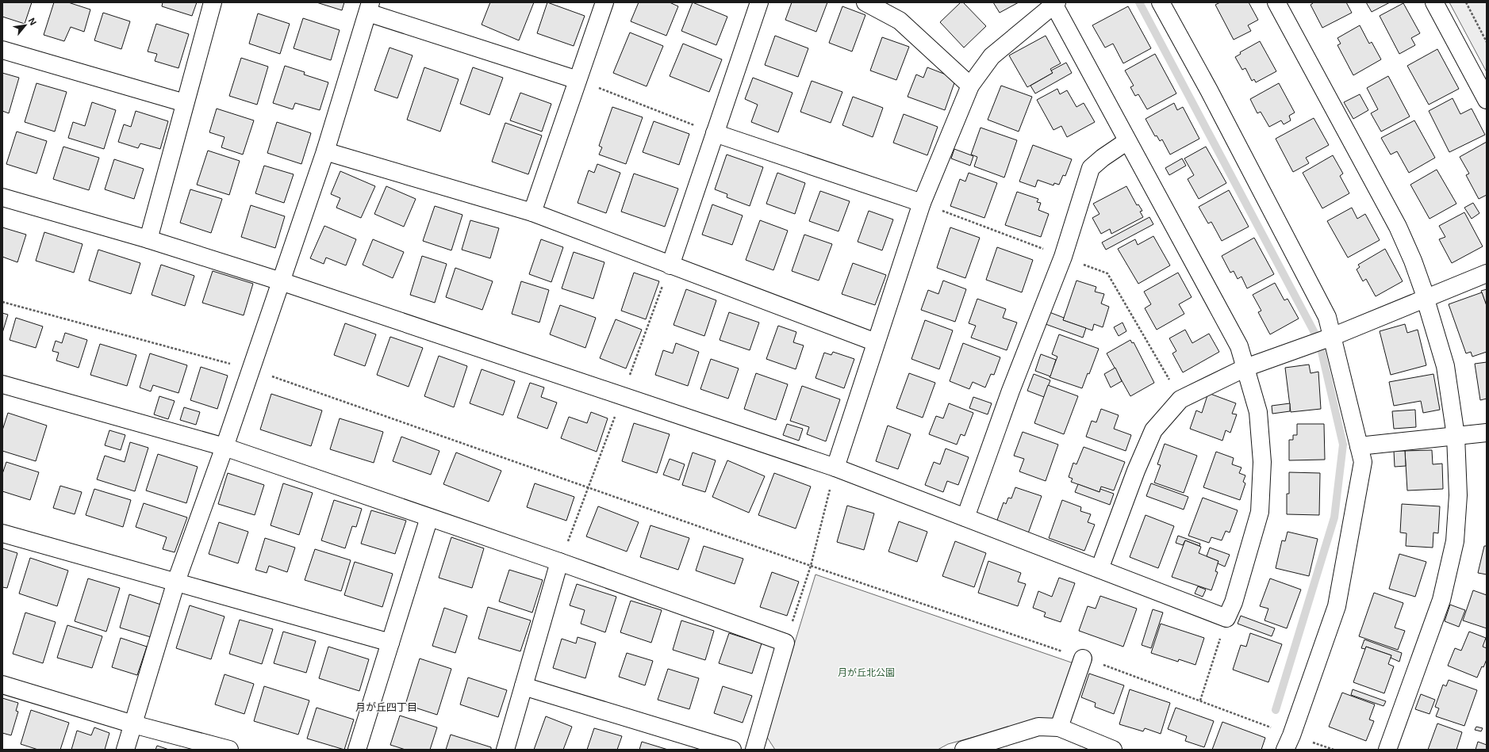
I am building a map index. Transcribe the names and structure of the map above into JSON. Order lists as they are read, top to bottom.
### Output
{
  "districts": ["月が丘四丁目"],
  "parks": ["月が丘北公園"],
  "north": "top right"
}
